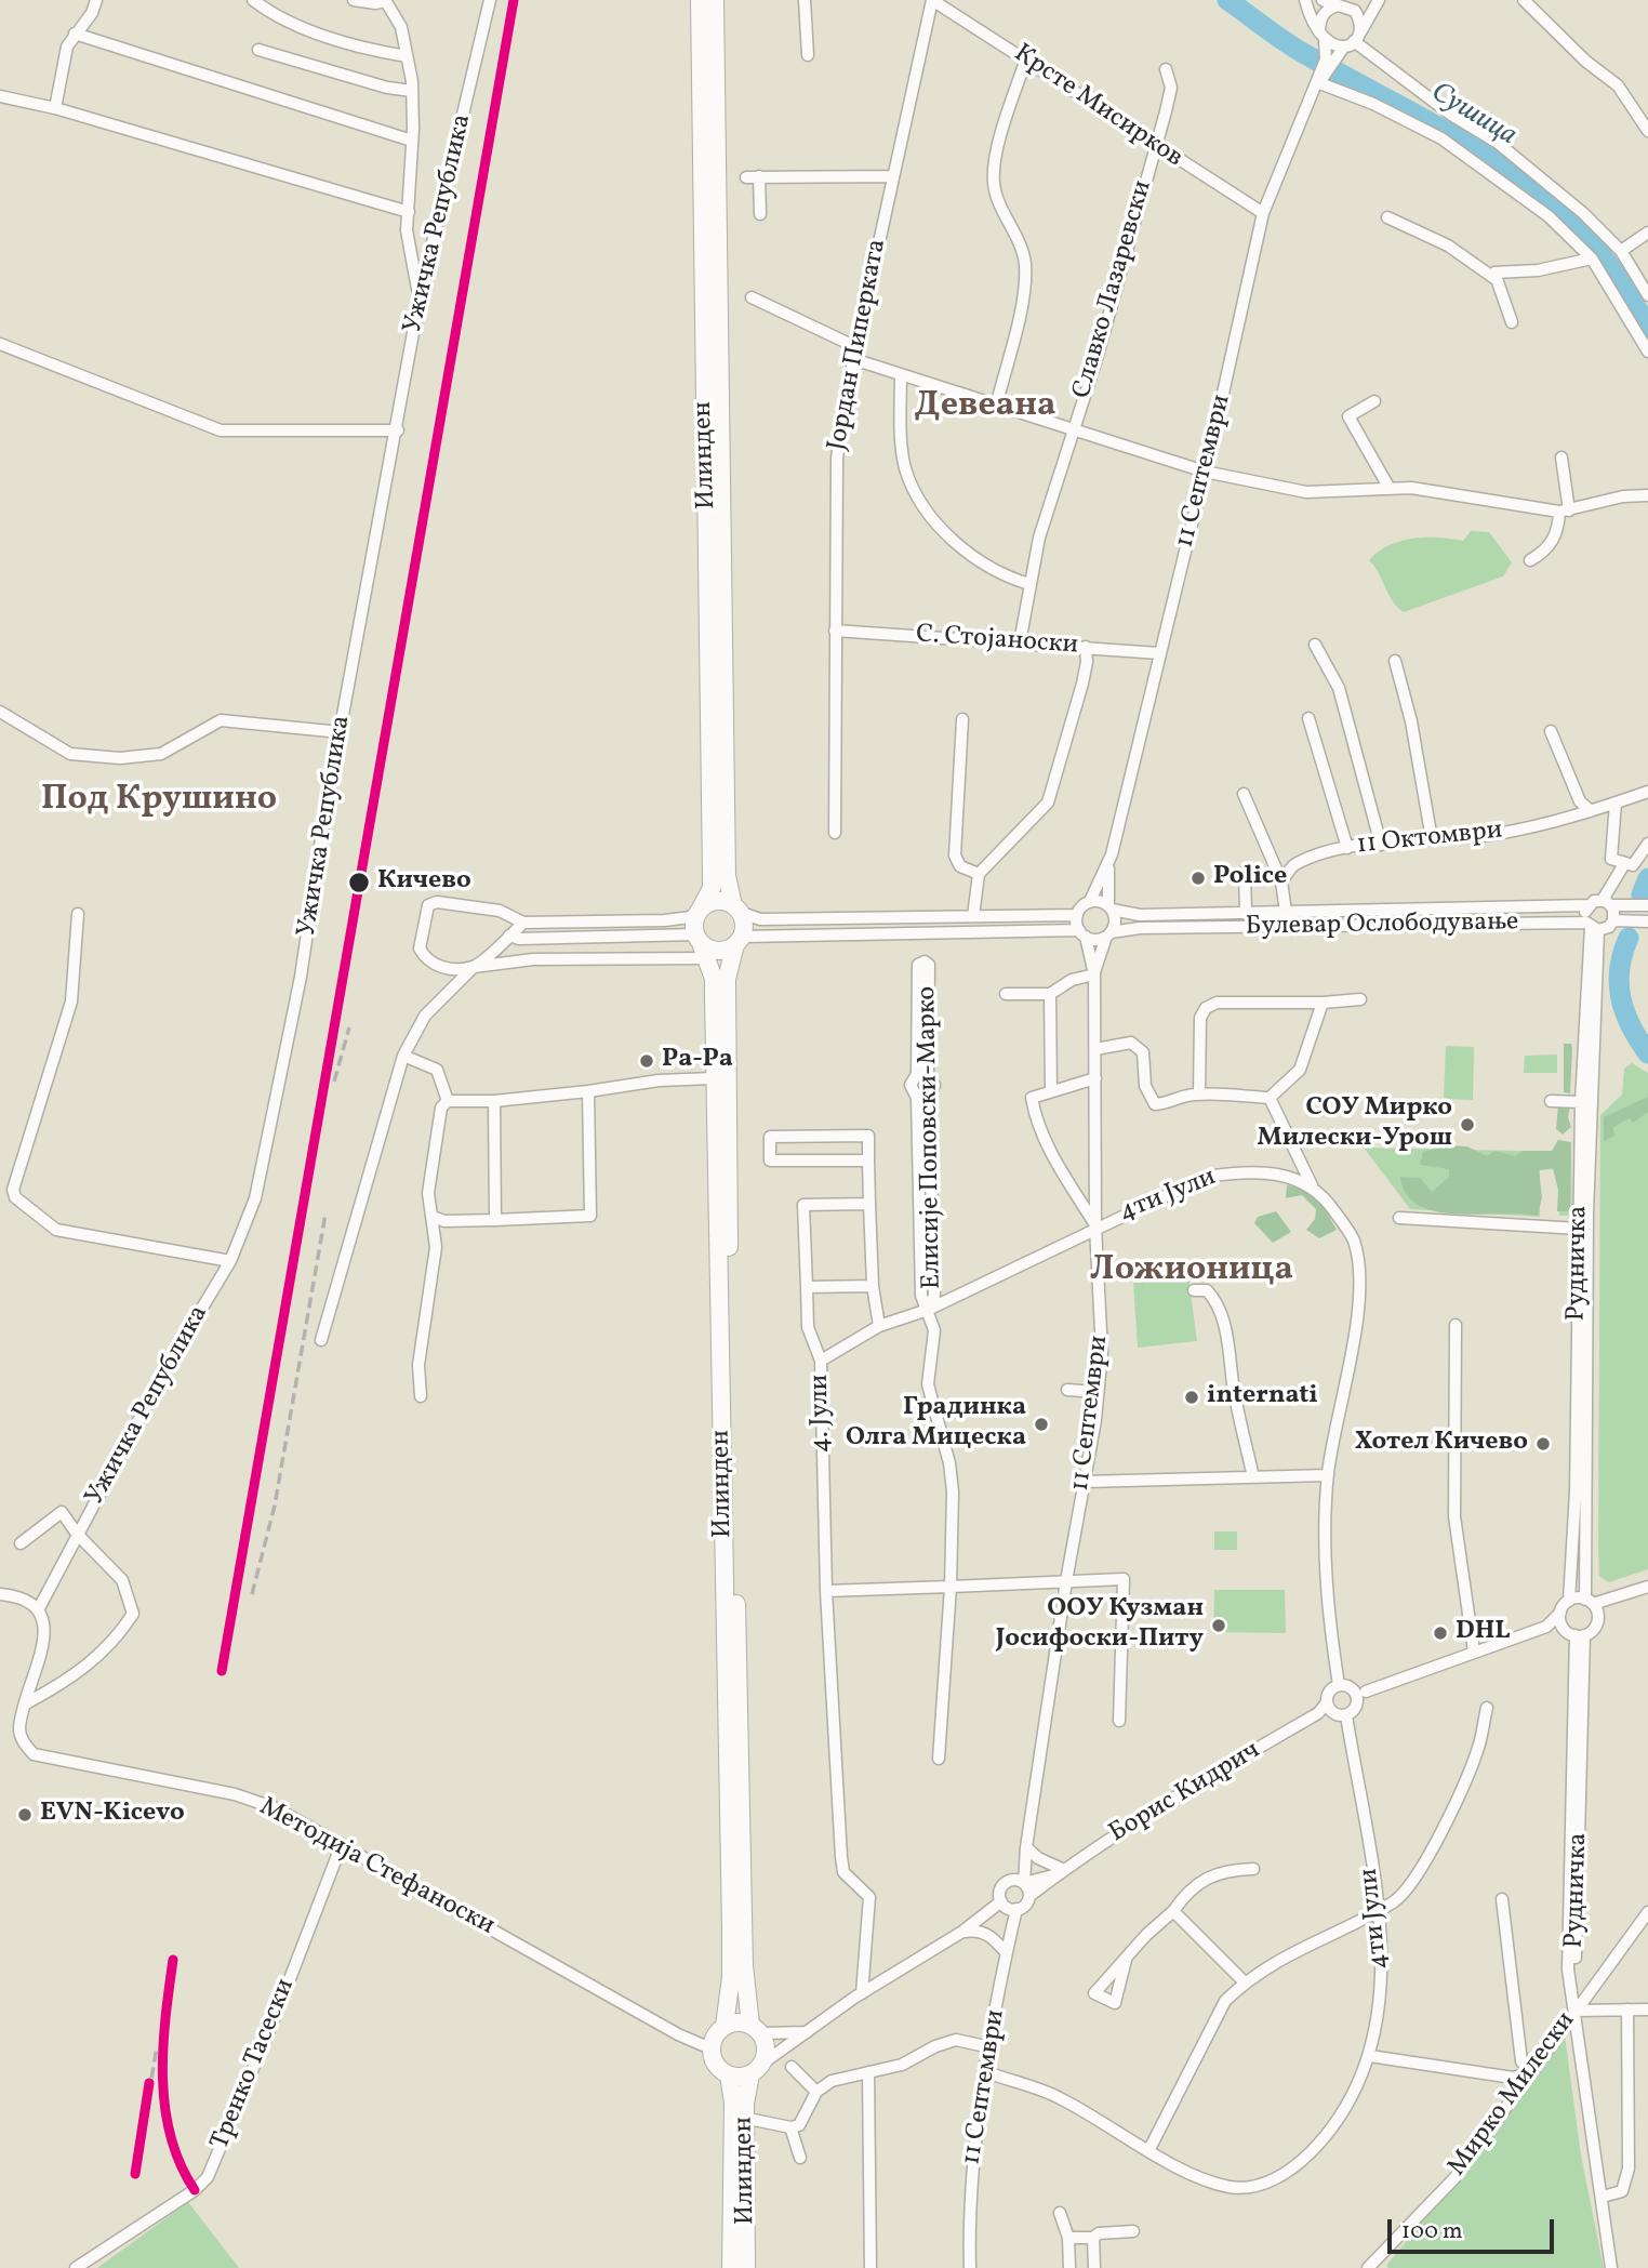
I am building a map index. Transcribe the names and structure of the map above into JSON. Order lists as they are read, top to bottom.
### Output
{
  "streets": {
    "main road": ["Илинден"],
    "street": [
      "Крсте Мисирков",
      "Ужичка Република",
      "Славко Лазаревски",
      "Јордан Пиперката",
      "11 Септември",
      "С. Стојаноски",
      "11 Октомври",
      "Булевар Ослободување",
      "Елисије Поповски-Марко",
      "4ти Јули",
      "Рудничка",
      "4. Јули",
      "Борис Кидрич",
      "Методија Стефаноски",
      "Тренко Тасески",
      "Мирко Милески"
    ]
  },
  "crossings": [
    ["Крсте Мисирков", "Славко Лазаревски"],
    ["Крсте Мисирков", "Јордан Пиперката"],
    ["Крсте Мисирков", "11 Септември"],
    ["Ужичка Република", "Методија Стефаноски"],
    ["Славко Лазаревски", "С. Стојаноски"],
    ["Јордан Пиперката", "С. Стојаноски"],
    ["Илинден", "Методија Стефаноски"],
    ["11 Септември", "С. Стојаноски"],
    ["11 Септември", "Булевар Ослободување"],
    ["11 Септември", "4ти Јули"],
    ["11 Септември", "4. Јули"],
    ["Булевар Ослободување", "Рудничка"],
    ["Елисије Поповски-Марко", "4. Јули"],
    ["4ти Јули", "4. Јули"],
    ["Рудничка", "Мирко Милески"],
    ["Методија Стефаноски", "Тренко Тасески"]
  ],
  "districts": ["Девеана", "Под Крушино", "Ложионица"],
  "water": ["Сушица"],
  "places": [
    "Police",
    "Кичево",
    "Ра-Ра",
    "СОУ Мирко Милески-Урош",
    "internati",
    "Градинка Олга Мицеска",
    "Хотел Кичево",
    "ООУ Кузман Јосифоски-Питу",
    "DHL",
    "EVN-Kicevo"
  ],
  "scale_bar": "100 m"
}
